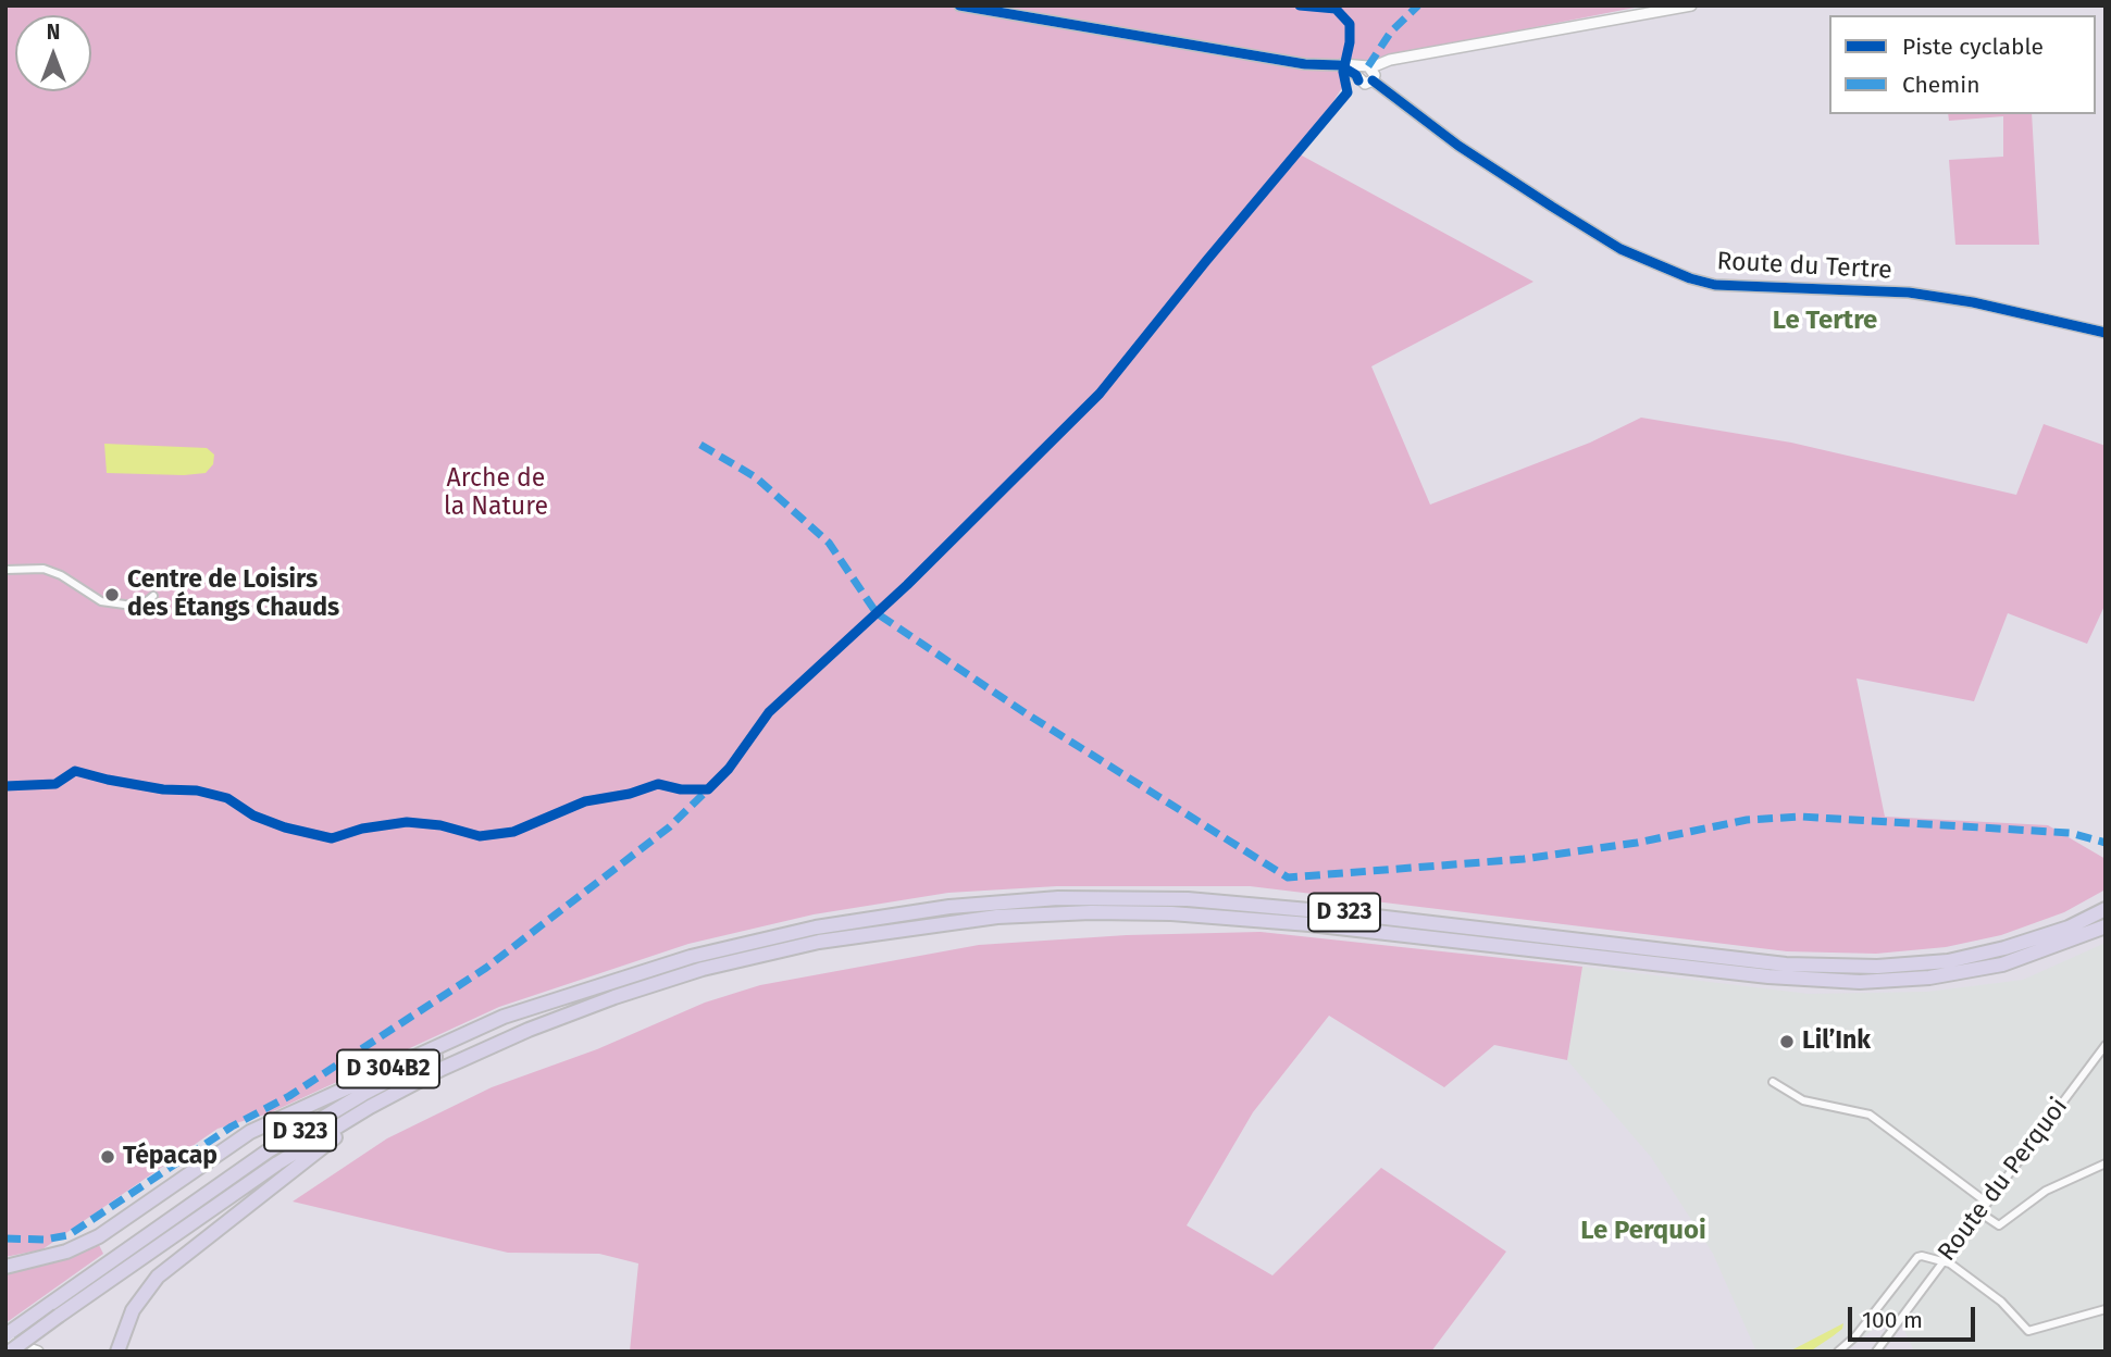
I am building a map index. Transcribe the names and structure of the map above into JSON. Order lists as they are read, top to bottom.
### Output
{
  "streets": {
    "highway": ["D 323", "D 304B2"],
    "street": ["Route du Tertre", "Route du Perquoi"]
  },
  "crossings": [
    ["D 323", "D 304B2"]
  ],
  "districts": ["Le Tertre", "Le Perquoi"],
  "parks": ["Arche de la Nature"],
  "places": ["Centre de Loisirs des Étangs Chauds", "Lil’Ink", "Tépacap"],
  "legend": ["Piste cyclable", "Chemin"],
  "scale_bar": "100 m",
  "north": "top"
}
